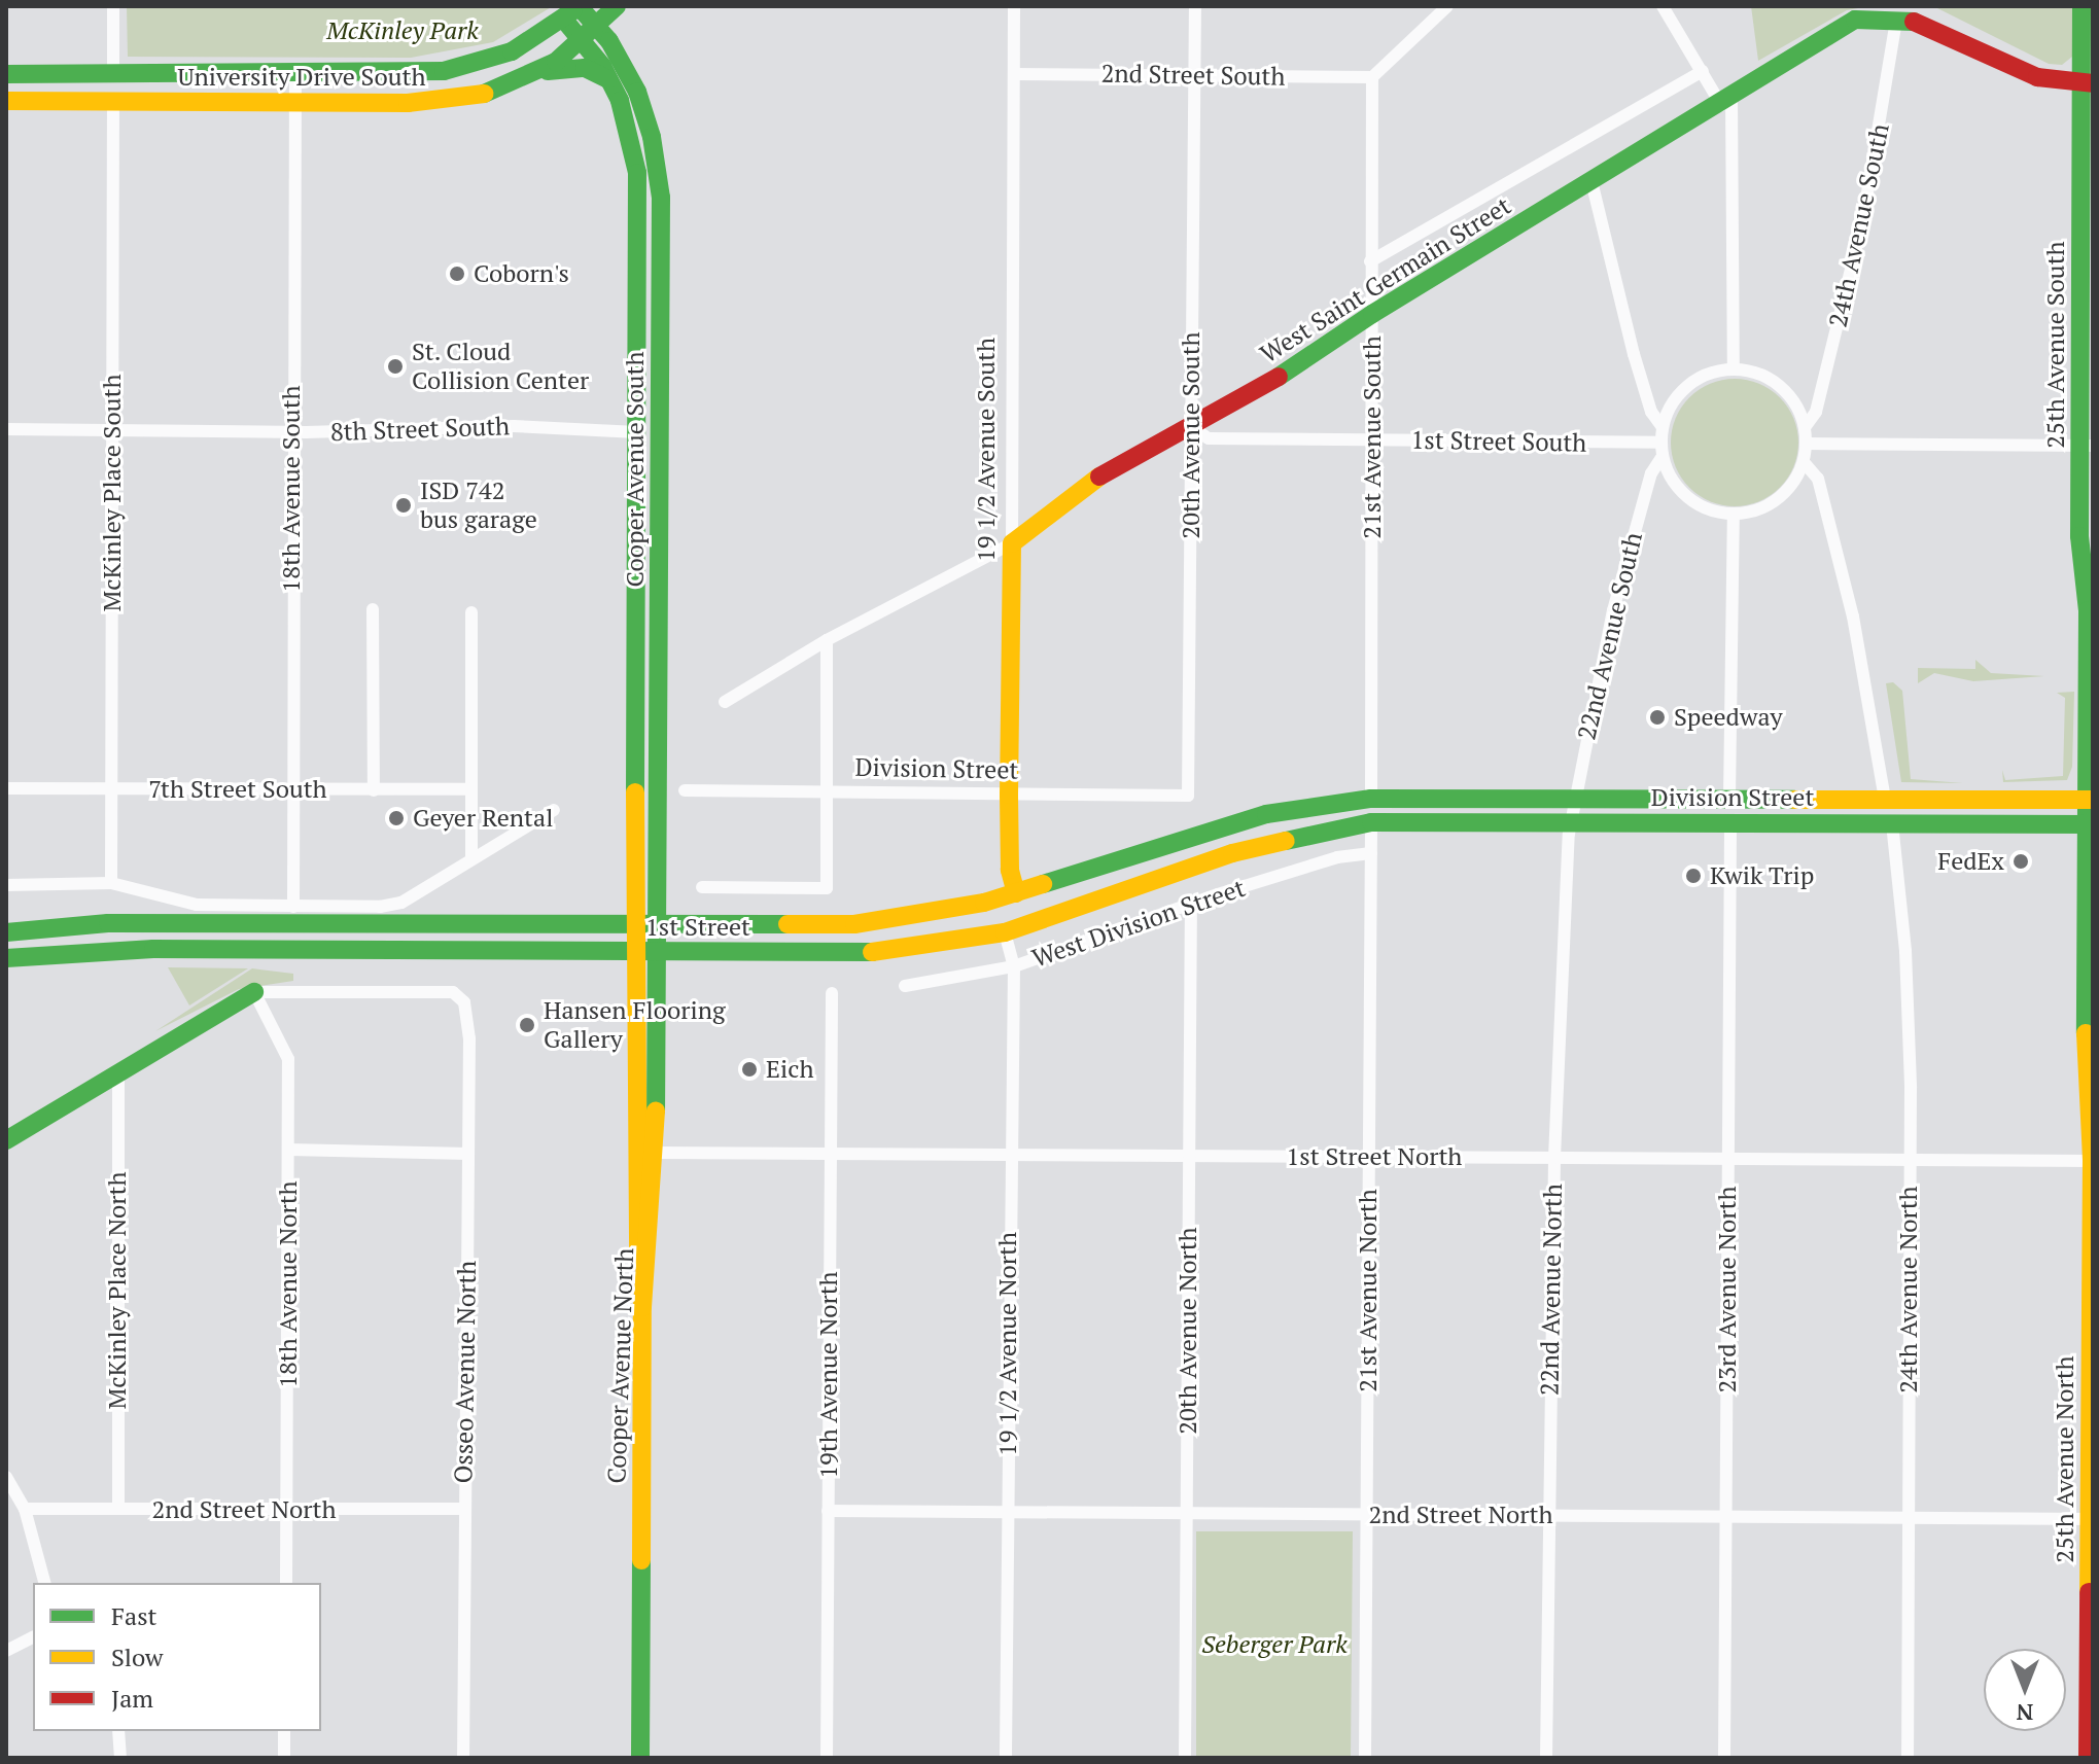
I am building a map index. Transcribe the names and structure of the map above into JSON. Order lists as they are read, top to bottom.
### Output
{
  "streets": {
    "main road": [
      "University Drive South",
      "West Saint Germain Street",
      "25th Avenue South",
      "19 1/2 Avenue South",
      "Cooper Avenue South",
      "Division Street",
      "1st Street",
      "Cooper Avenue North",
      "25th Avenue North"
    ],
    "street": [
      "2nd Street South",
      "24th Avenue South",
      "8th Street South",
      "20th Avenue South",
      "21st Avenue South",
      "1st Street South",
      "18th Avenue South",
      "McKinley Place South",
      "22nd Avenue South",
      "7th Street South",
      "West Division Street",
      "1st Street North",
      "18th Avenue North",
      "22nd Avenue North",
      "23rd Avenue North",
      "24th Avenue North",
      "McKinley Place North",
      "21st Avenue North",
      "20th Avenue North",
      "19 1/2 Avenue North",
      "Osseo Avenue North",
      "19th Avenue North",
      "2nd Street North"
    ]
  },
  "crossings": [
    ["2nd Street South", "20th Avenue South"],
    ["2nd Street South", "21st Avenue South"],
    ["2nd Street South", "19 1/2 Avenue South"],
    ["University Drive South", "Cooper Avenue South"],
    ["University Drive South", "18th Avenue South"],
    ["University Drive South", "McKinley Place South"],
    ["24th Avenue South", "West Saint Germain Street"],
    ["24th Avenue South", "1st Street South"],
    ["24th Avenue South", "22nd Avenue South"],
    ["West Saint Germain Street", "25th Avenue South"],
    ["West Saint Germain Street", "20th Avenue South"],
    ["West Saint Germain Street", "21st Avenue South"],
    ["West Saint Germain Street", "1st Street South"],
    ["West Saint Germain Street", "19 1/2 Avenue South"],
    ["25th Avenue South", "25th Avenue North"],
    ["8th Street South", "18th Avenue South"],
    ["8th Street South", "McKinley Place South"],
    ["20th Avenue South", "1st Street South"],
    ["20th Avenue South", "Division Street"],
    ["21st Avenue South", "1st Street South"],
    ["21st Avenue South", "Division Street"],
    ["21st Avenue South", "1st Street"],
    ["1st Street South", "22nd Avenue South"],
    ["19 1/2 Avenue South", "Division Street"],
    ["19 1/2 Avenue South", "1st Street"],
    ["Cooper Avenue South", "1st Street"],
    ["Cooper Avenue South", "Cooper Avenue North"],
    ["18th Avenue South", "7th Street South"],
    ["McKinley Place South", "7th Street South"],
    ["22nd Avenue South", "Division Street"],
    ["22nd Avenue South", "22nd Avenue North"],
    ["Division Street", "1st Street"],
    ["Division Street", "22nd Avenue North"],
    ["Division Street", "23rd Avenue North"],
    ["Division Street", "24th Avenue North"],
    ["Division Street", "21st Avenue North"],
    ["Division Street", "25th Avenue North"],
    ["West Division Street", "21st Avenue North"],
    ["West Division Street", "20th Avenue North"],
    ["West Division Street", "19 1/2 Avenue North"],
    ["1st Street", "21st Avenue North"],
    ["1st Street", "19 1/2 Avenue North"],
    ["1st Street", "Cooper Avenue North"],
    ["1st Street North", "22nd Avenue North"],
    ["1st Street North", "23rd Avenue North"],
    ["1st Street North", "24th Avenue North"],
    ["1st Street North", "21st Avenue North"],
    ["1st Street North", "20th Avenue North"],
    ["1st Street North", "19 1/2 Avenue North"],
    ["1st Street North", "Cooper Avenue North"],
    ["1st Street North", "19th Avenue North"],
    ["1st Street North", "25th Avenue North"],
    ["18th Avenue North", "Osseo Avenue North"],
    ["18th Avenue North", "2nd Street North"],
    ["22nd Avenue North", "2nd Street North"],
    ["23rd Avenue North", "2nd Street North"],
    ["24th Avenue North", "2nd Street North"],
    ["McKinley Place North", "2nd Street North"],
    ["21st Avenue North", "2nd Street North"],
    ["20th Avenue North", "2nd Street North"],
    ["19 1/2 Avenue North", "2nd Street North"],
    ["Osseo Avenue North", "2nd Street North"],
    ["19th Avenue North", "2nd Street North"],
    ["25th Avenue North", "2nd Street North"]
  ],
  "parks": ["McKinley Park", "Seberger Park"],
  "places": [
    "Coborn's",
    "St. Cloud Collision Center",
    "ISD 742 bus garage",
    "Speedway",
    "Geyer Rental",
    "FedEx",
    "Kwik Trip",
    "Hansen Flooring Gallery",
    "Eich"
  ],
  "legend": ["Fast", "Slow", "Jam"],
  "north": "bottom"
}
